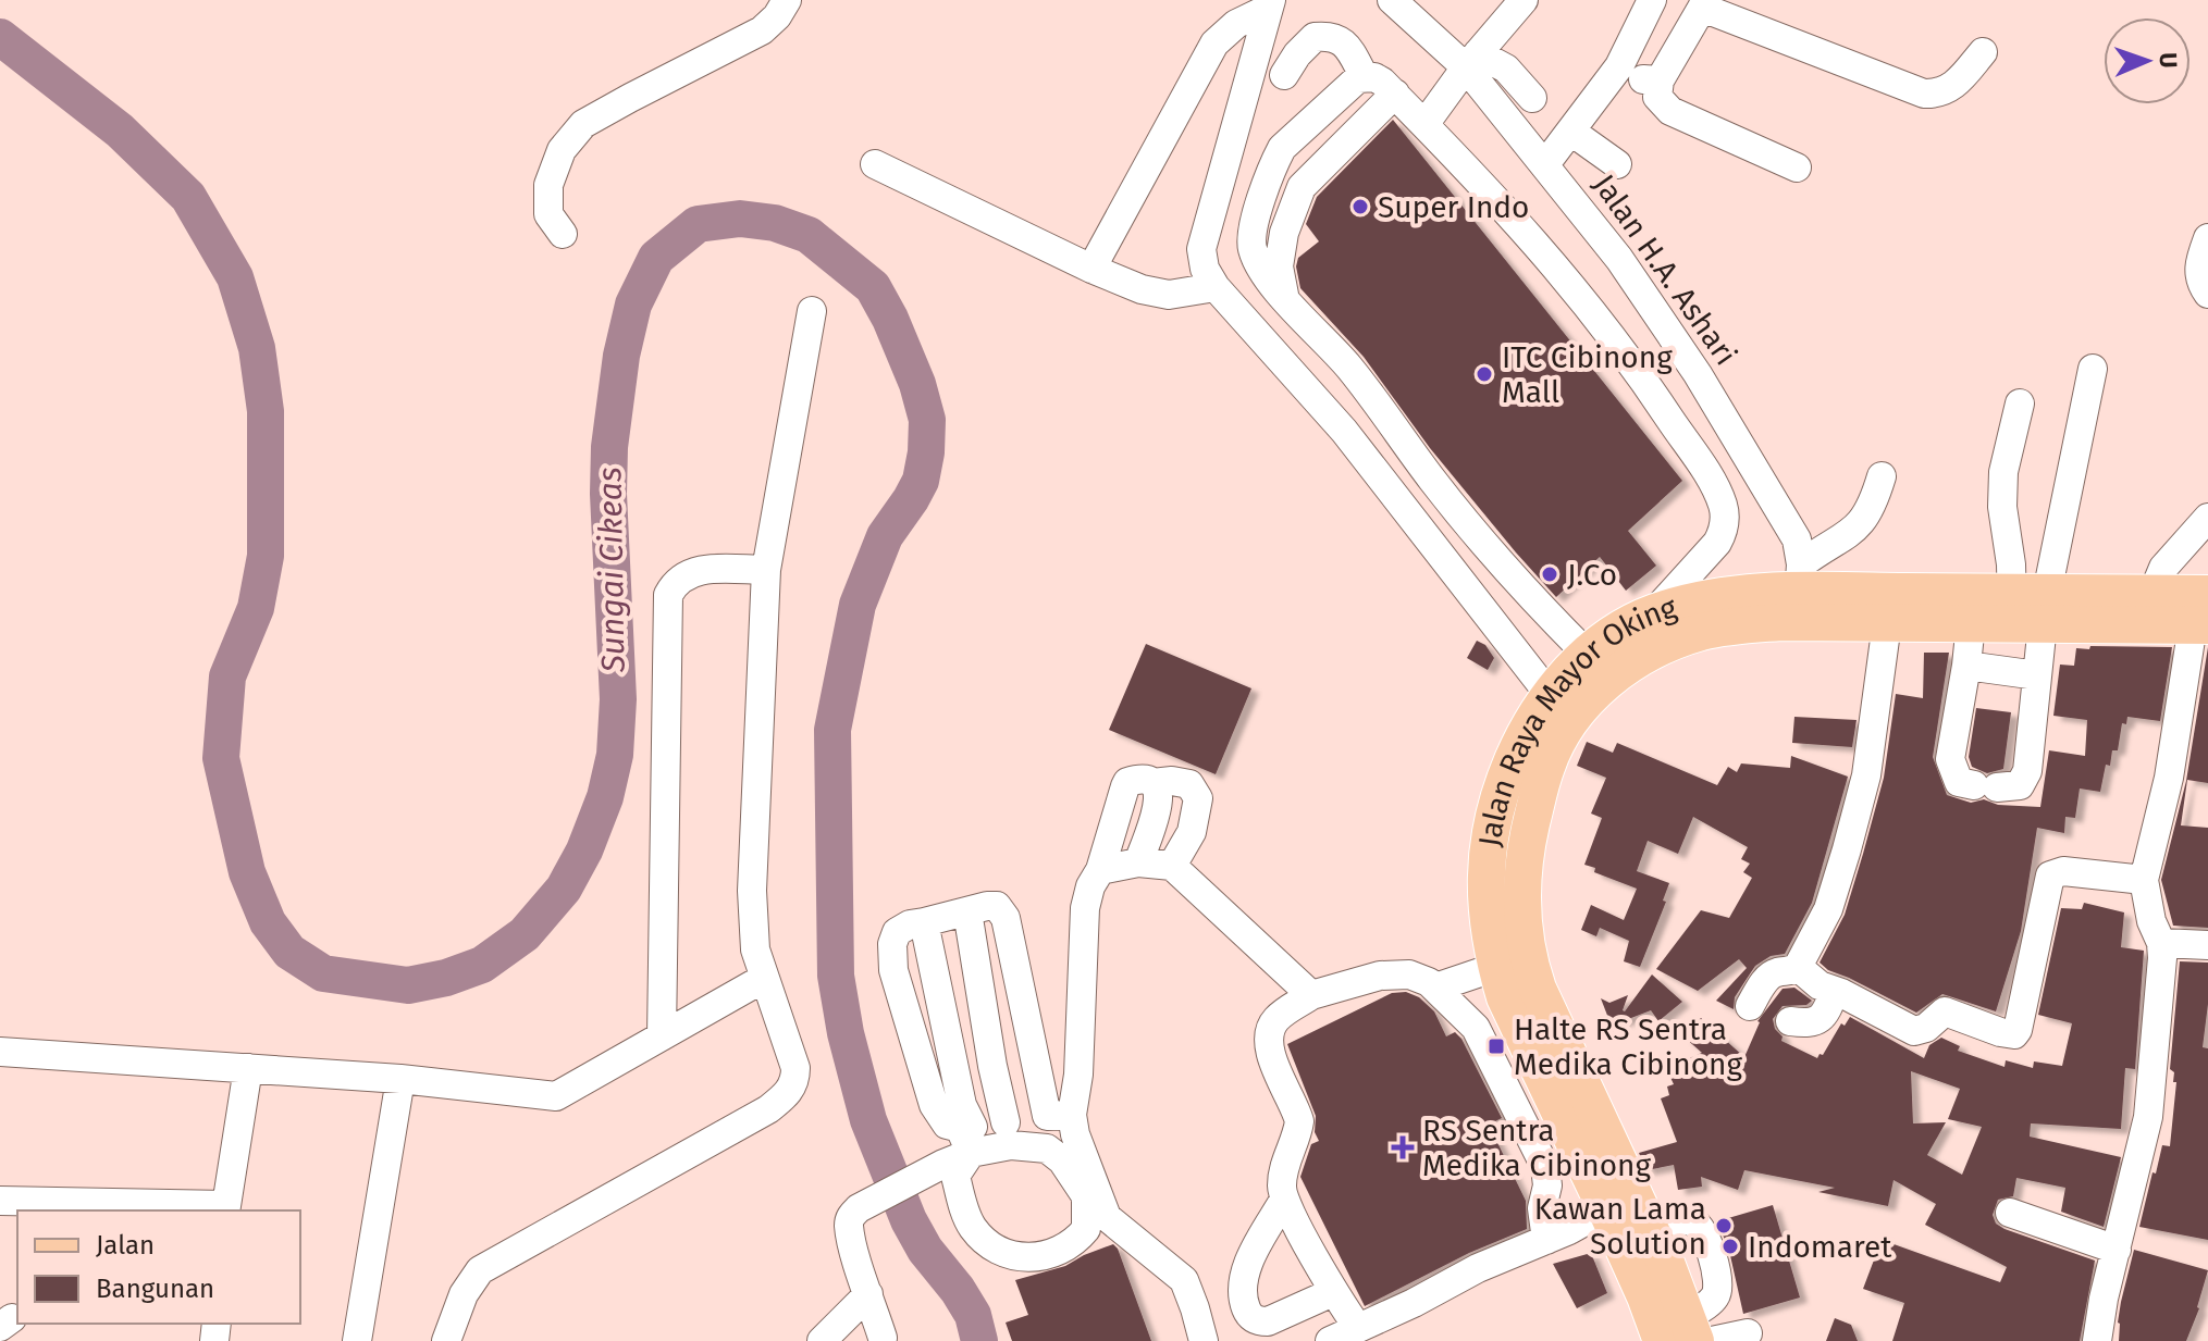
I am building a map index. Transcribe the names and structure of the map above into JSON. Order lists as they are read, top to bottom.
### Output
{
  "streets": {
    "main road": ["Jalan Raya Mayor Oking"],
    "street": ["Jalan H.A. Ashari"]
  },
  "crossings": [
    ["Jalan H.A. Ashari", "Jalan Raya Mayor Oking"]
  ],
  "water": ["Sungai Cikeas"],
  "places": {
    "other": [
      "Super Indo",
      "ITC Cibinong Mall",
      "J.Co",
      "Kawan Lama Solution",
      "Indomaret"
    ],
    "transit": ["Halte RS Sentra Medika Cibinong"],
    "health": ["RS Sentra Medika Cibinong"]
  },
  "legend": ["Jalan", "Bangunan"],
  "north": "right"
}
